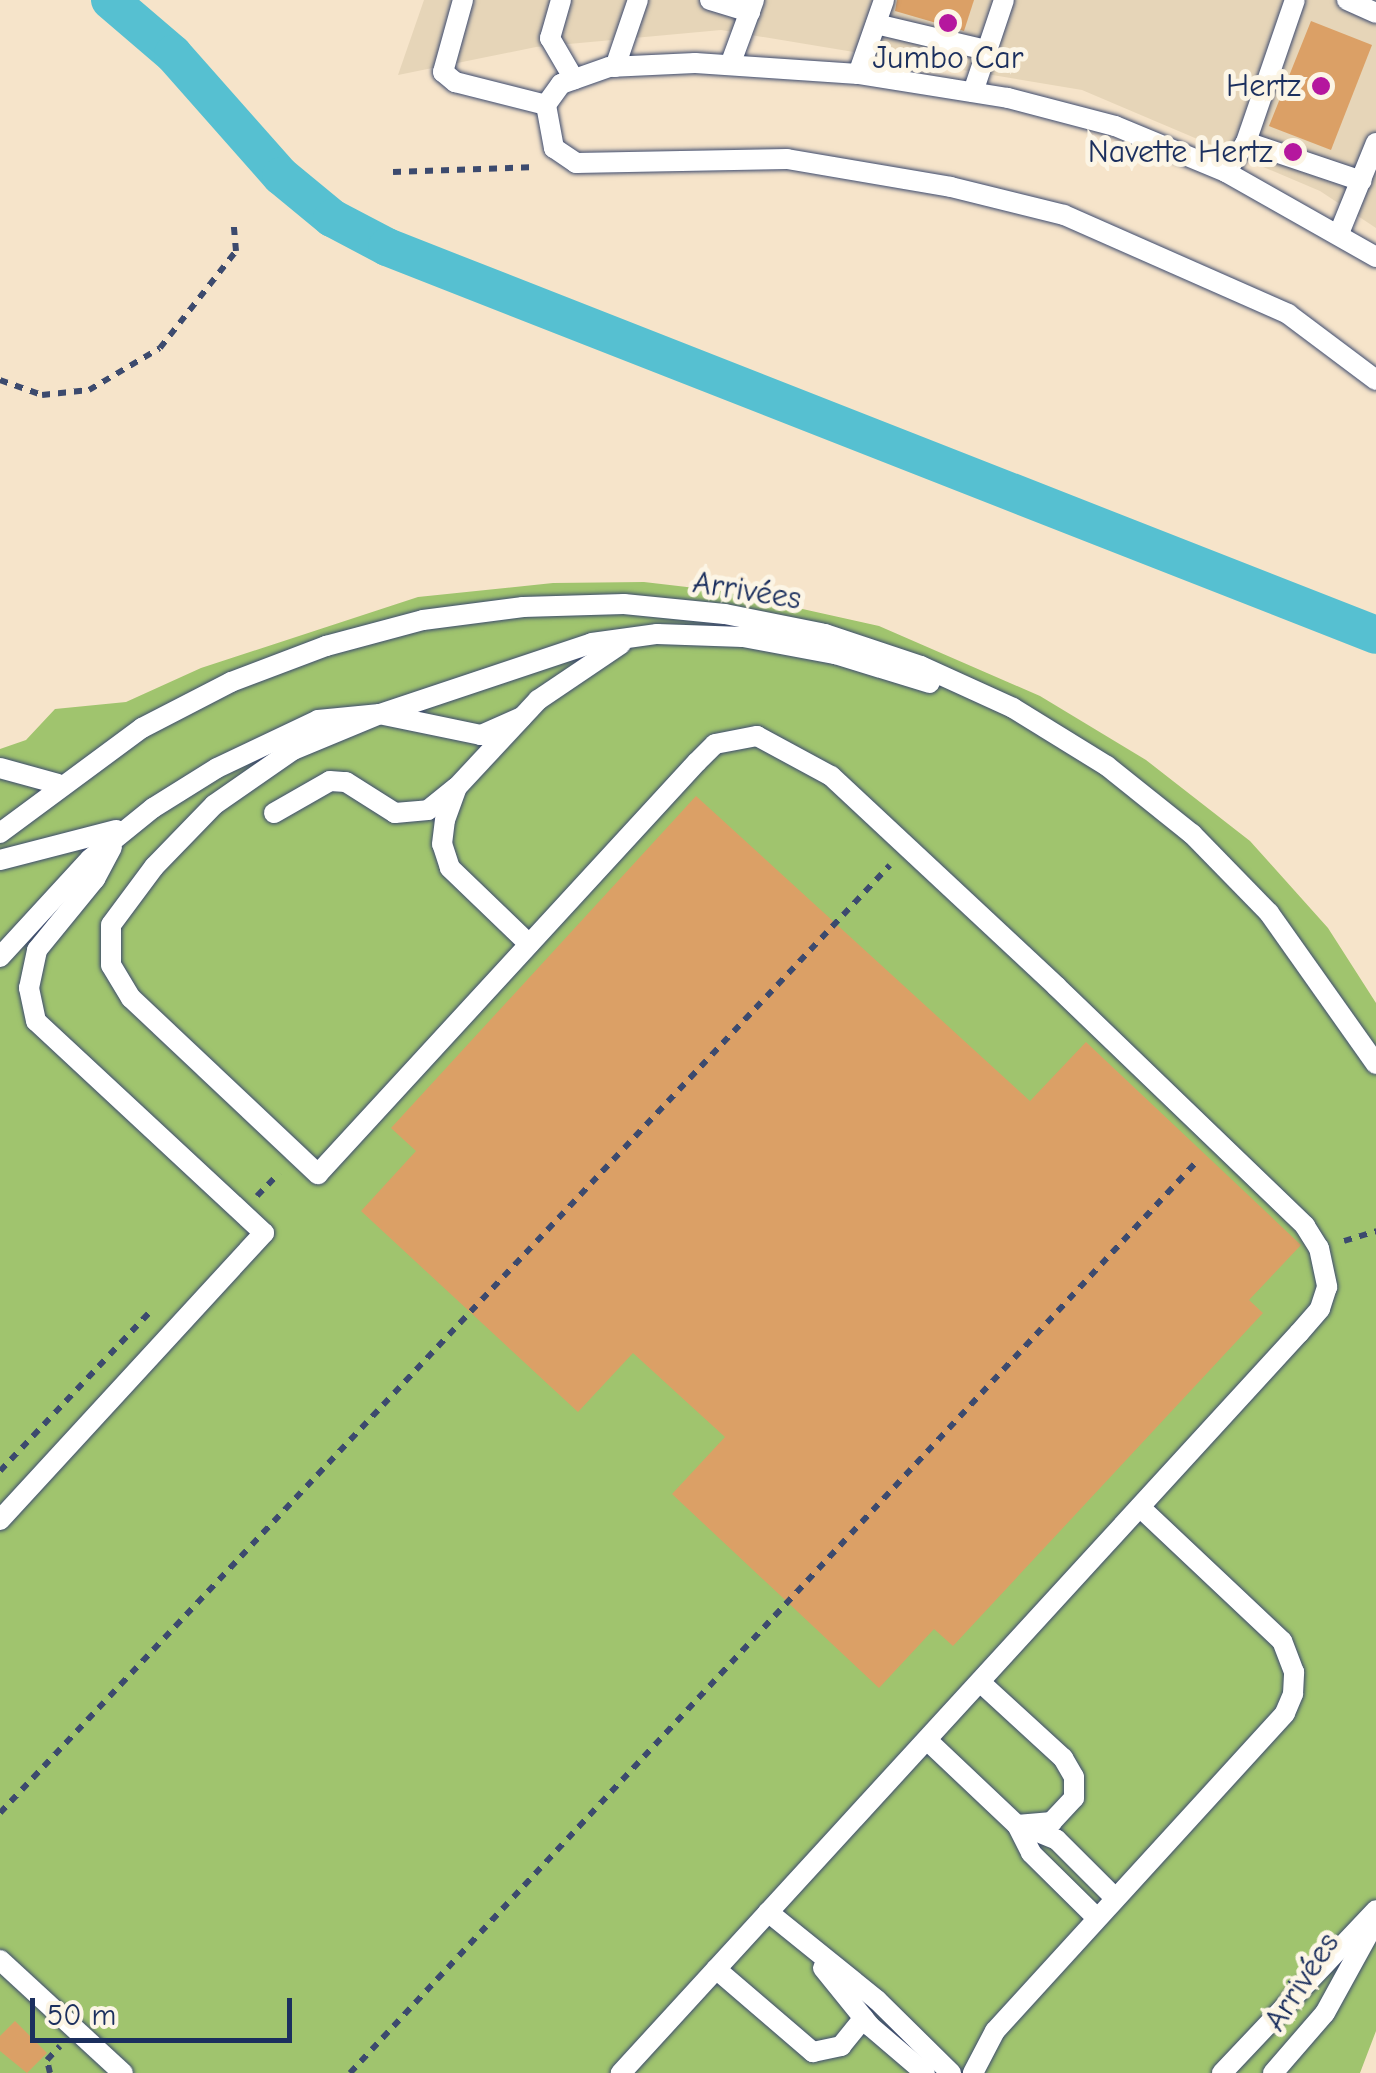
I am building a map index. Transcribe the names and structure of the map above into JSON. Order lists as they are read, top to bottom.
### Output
{
  "streets": {
    "lane": ["Arrivées"]
  },
  "places": ["Jumbo Car", "Hertz", "Navette Hertz"],
  "scale_bar": "50 m"
}
